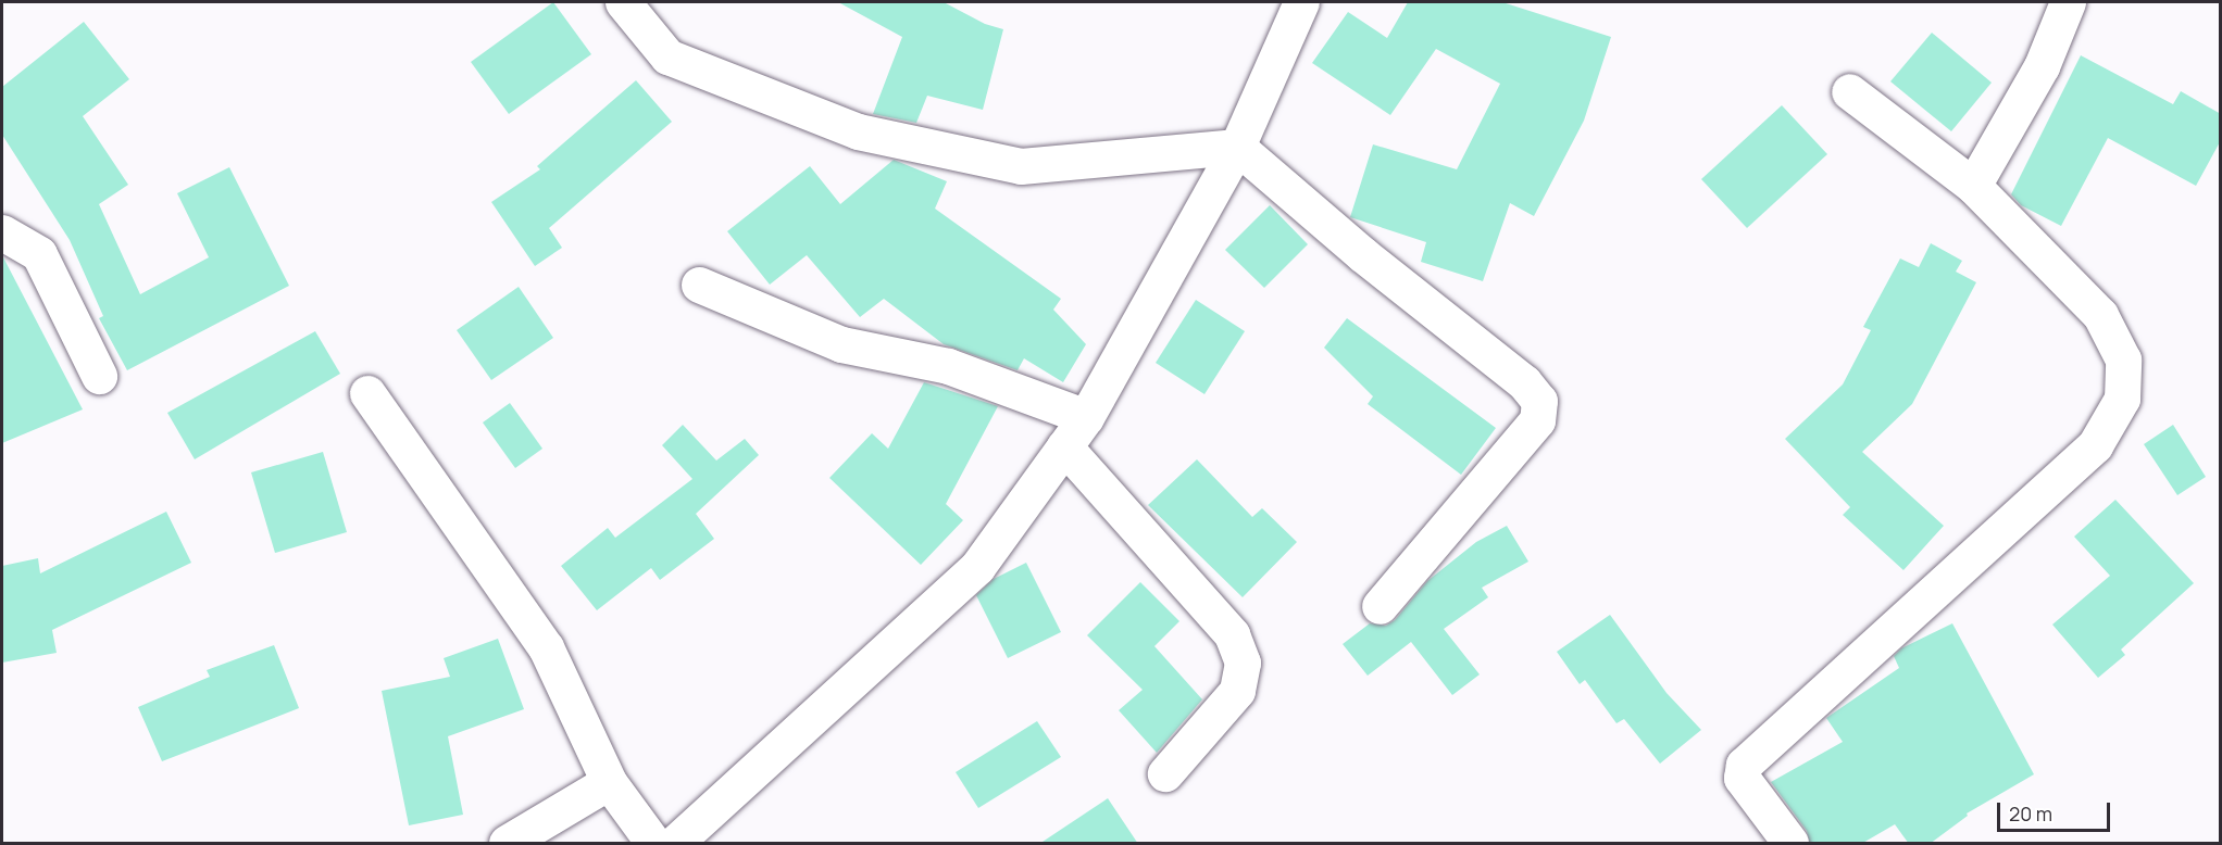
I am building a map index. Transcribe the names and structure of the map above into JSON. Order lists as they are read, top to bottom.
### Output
{
  "scale_bar": "20 m"
}
